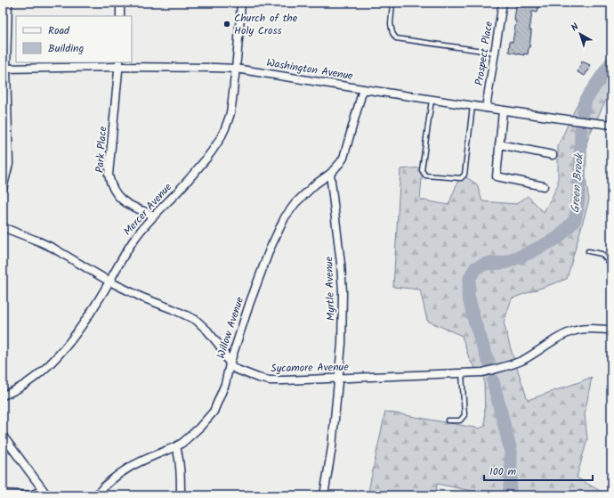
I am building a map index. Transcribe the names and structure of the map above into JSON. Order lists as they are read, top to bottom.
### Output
{
  "streets": {
    "street": [
      "Prospect Place",
      "Washington Avenue",
      "Park Place",
      "Mercer Avenue",
      "Myrtle Avenue",
      "Willow Avenue",
      "Sycamore Avenue"
    ]
  },
  "crossings": [
    ["Prospect Place", "Washington Avenue"],
    ["Washington Avenue", "Park Place"],
    ["Washington Avenue", "Mercer Avenue"],
    ["Park Place", "Mercer Avenue"],
    ["Myrtle Avenue", "Willow Avenue"],
    ["Myrtle Avenue", "Sycamore Avenue"],
    ["Willow Avenue", "Sycamore Avenue"]
  ],
  "water": ["Green Brook"],
  "places": ["Church of the Holy Cross"],
  "legend": ["Road", "Building"],
  "scale_bar": "100 m",
  "north": "top left"
}
